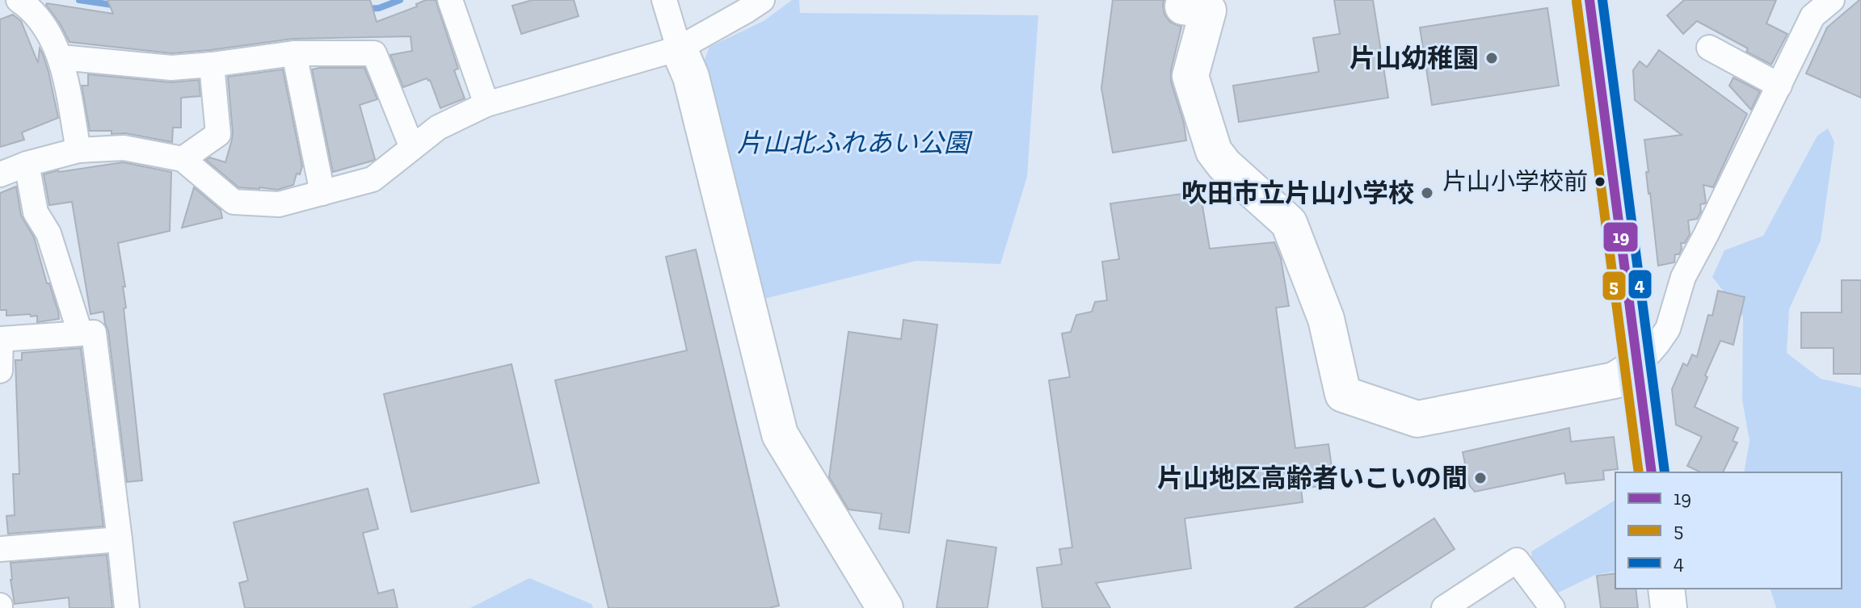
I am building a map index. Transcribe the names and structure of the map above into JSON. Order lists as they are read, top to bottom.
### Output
{
  "parks": ["片山北ふれあい公園"],
  "places": [
    "片山幼稚園",
    "片山小学校前",
    "吹田市立片山小学校",
    "片山地区高齢者いこいの間"
  ],
  "lines": ["transit line 19", "transit line 4", "transit line 5"],
  "legend": ["19", "5", "4"]
}
